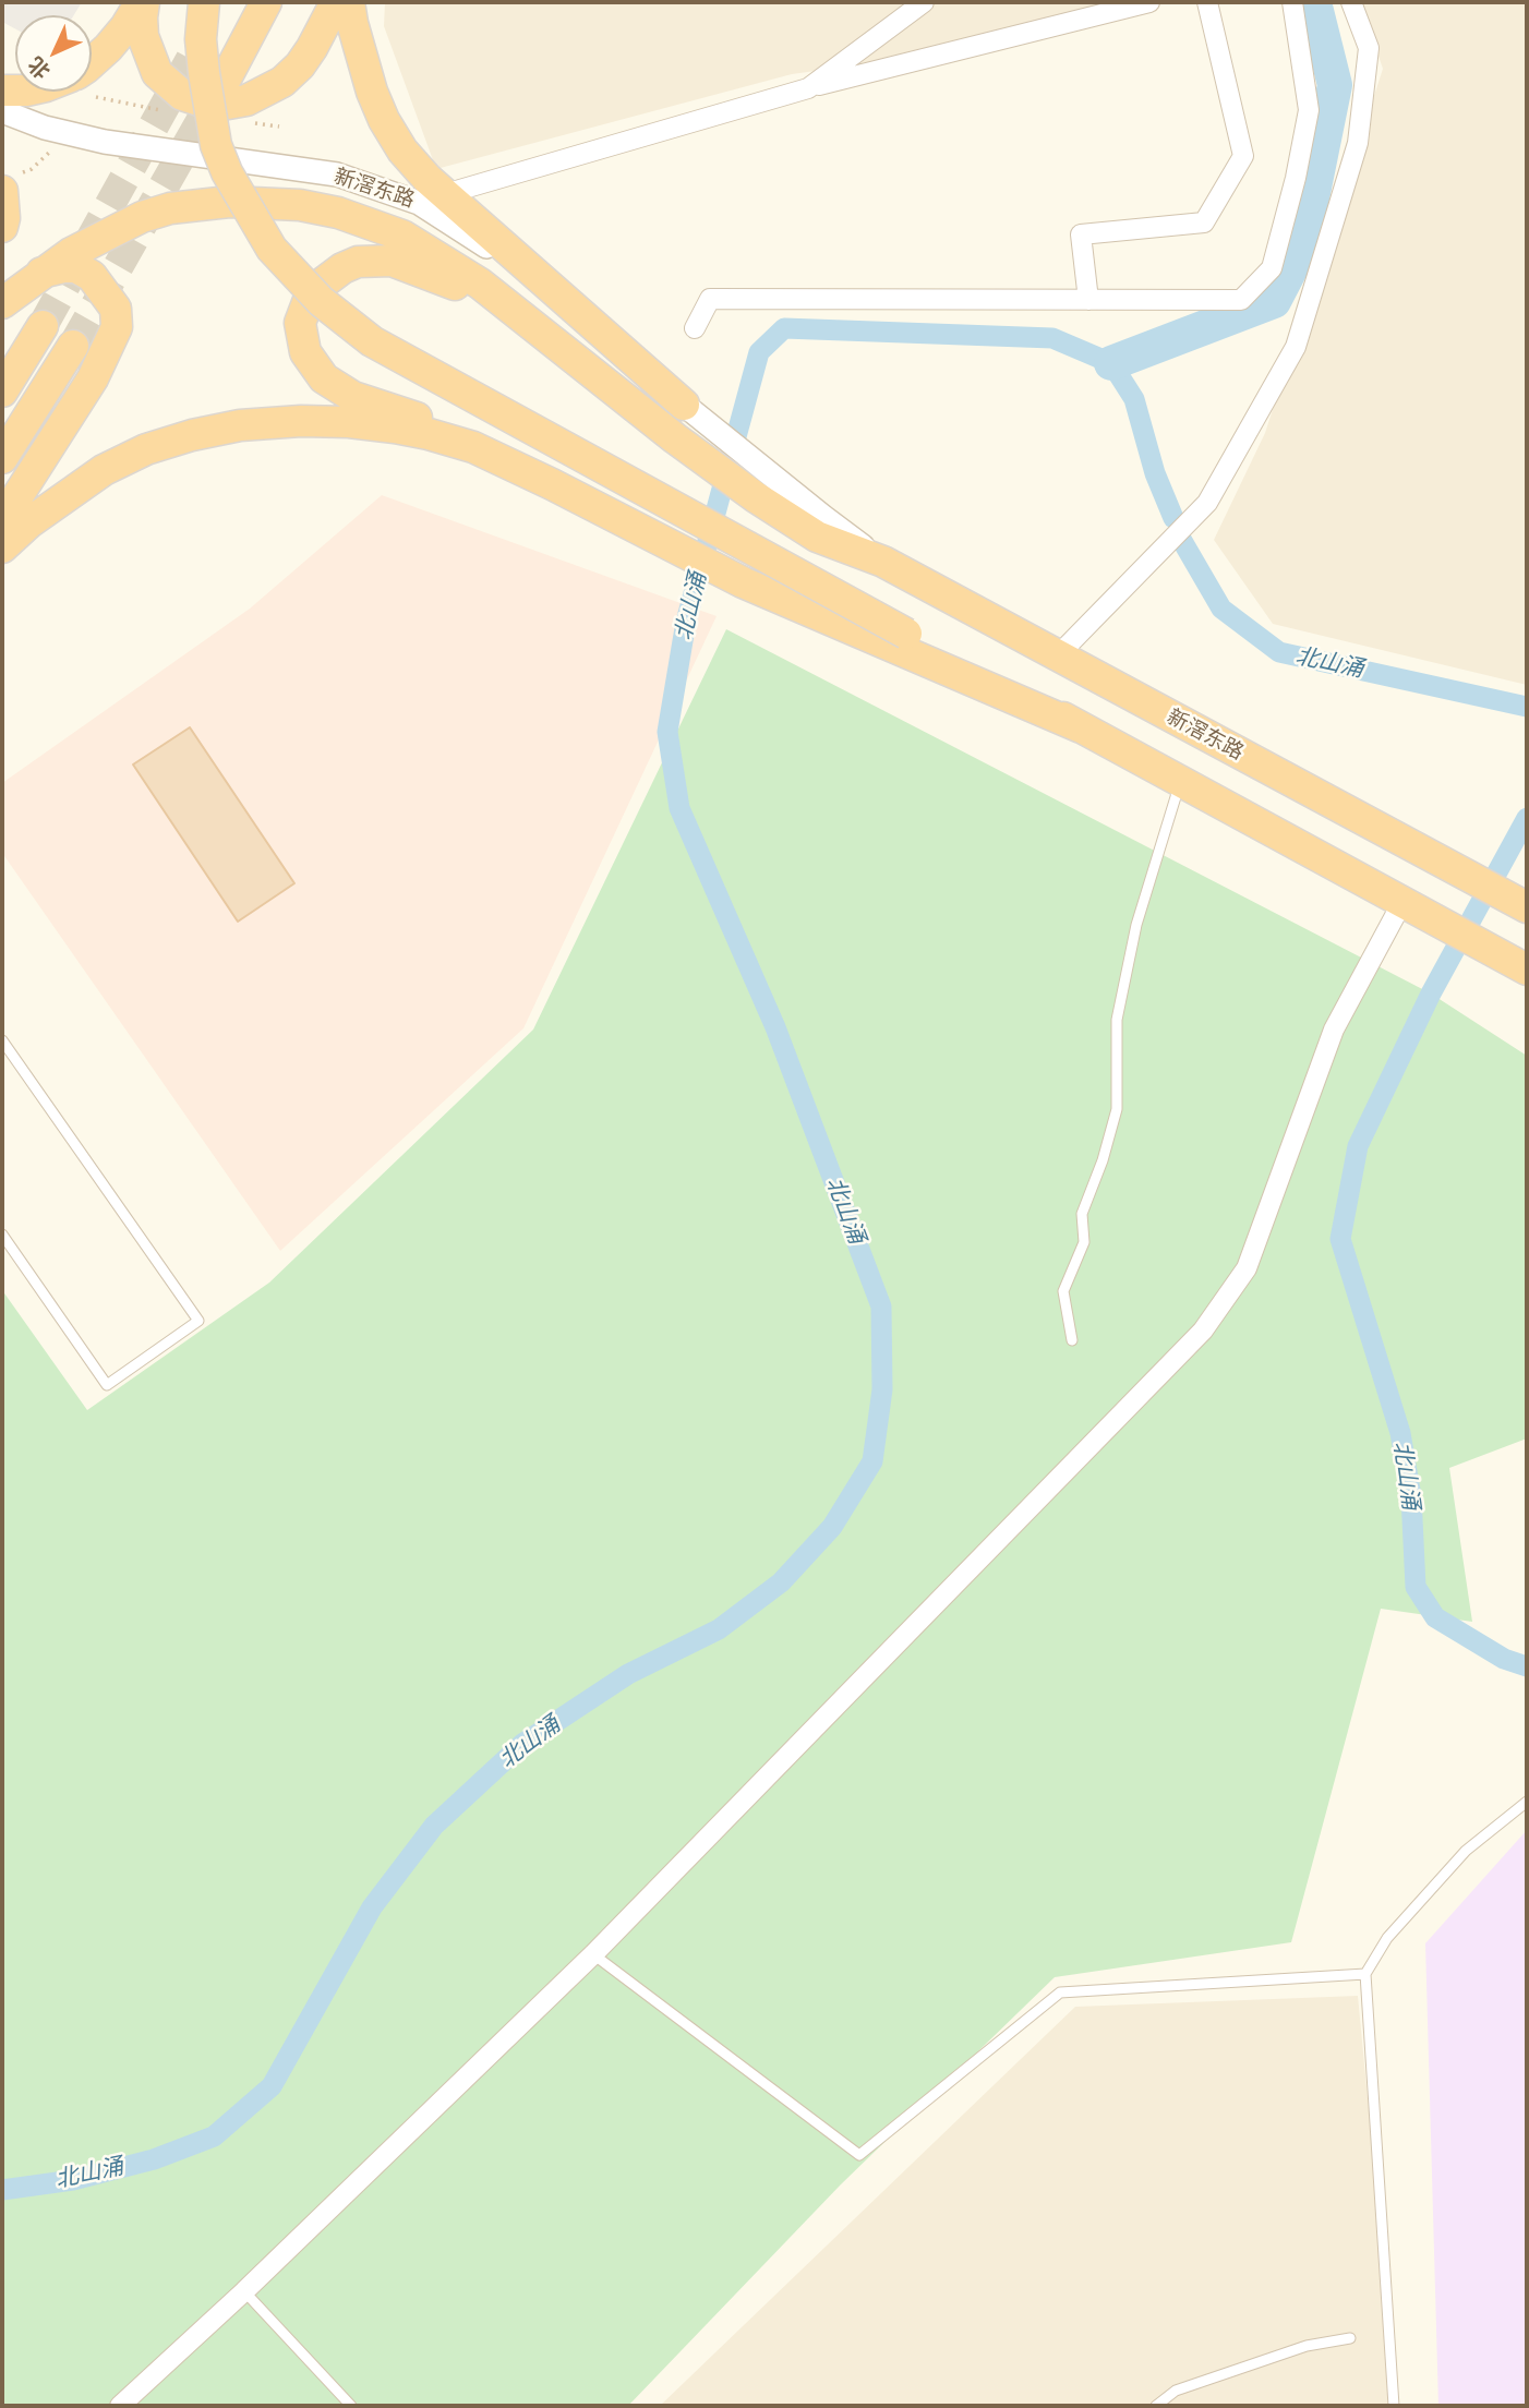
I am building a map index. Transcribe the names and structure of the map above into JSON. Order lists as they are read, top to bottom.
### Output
{
  "streets": {
    "highway": ["新滘东路"]
  },
  "water": ["北山涌"],
  "north": "bottom left"
}
